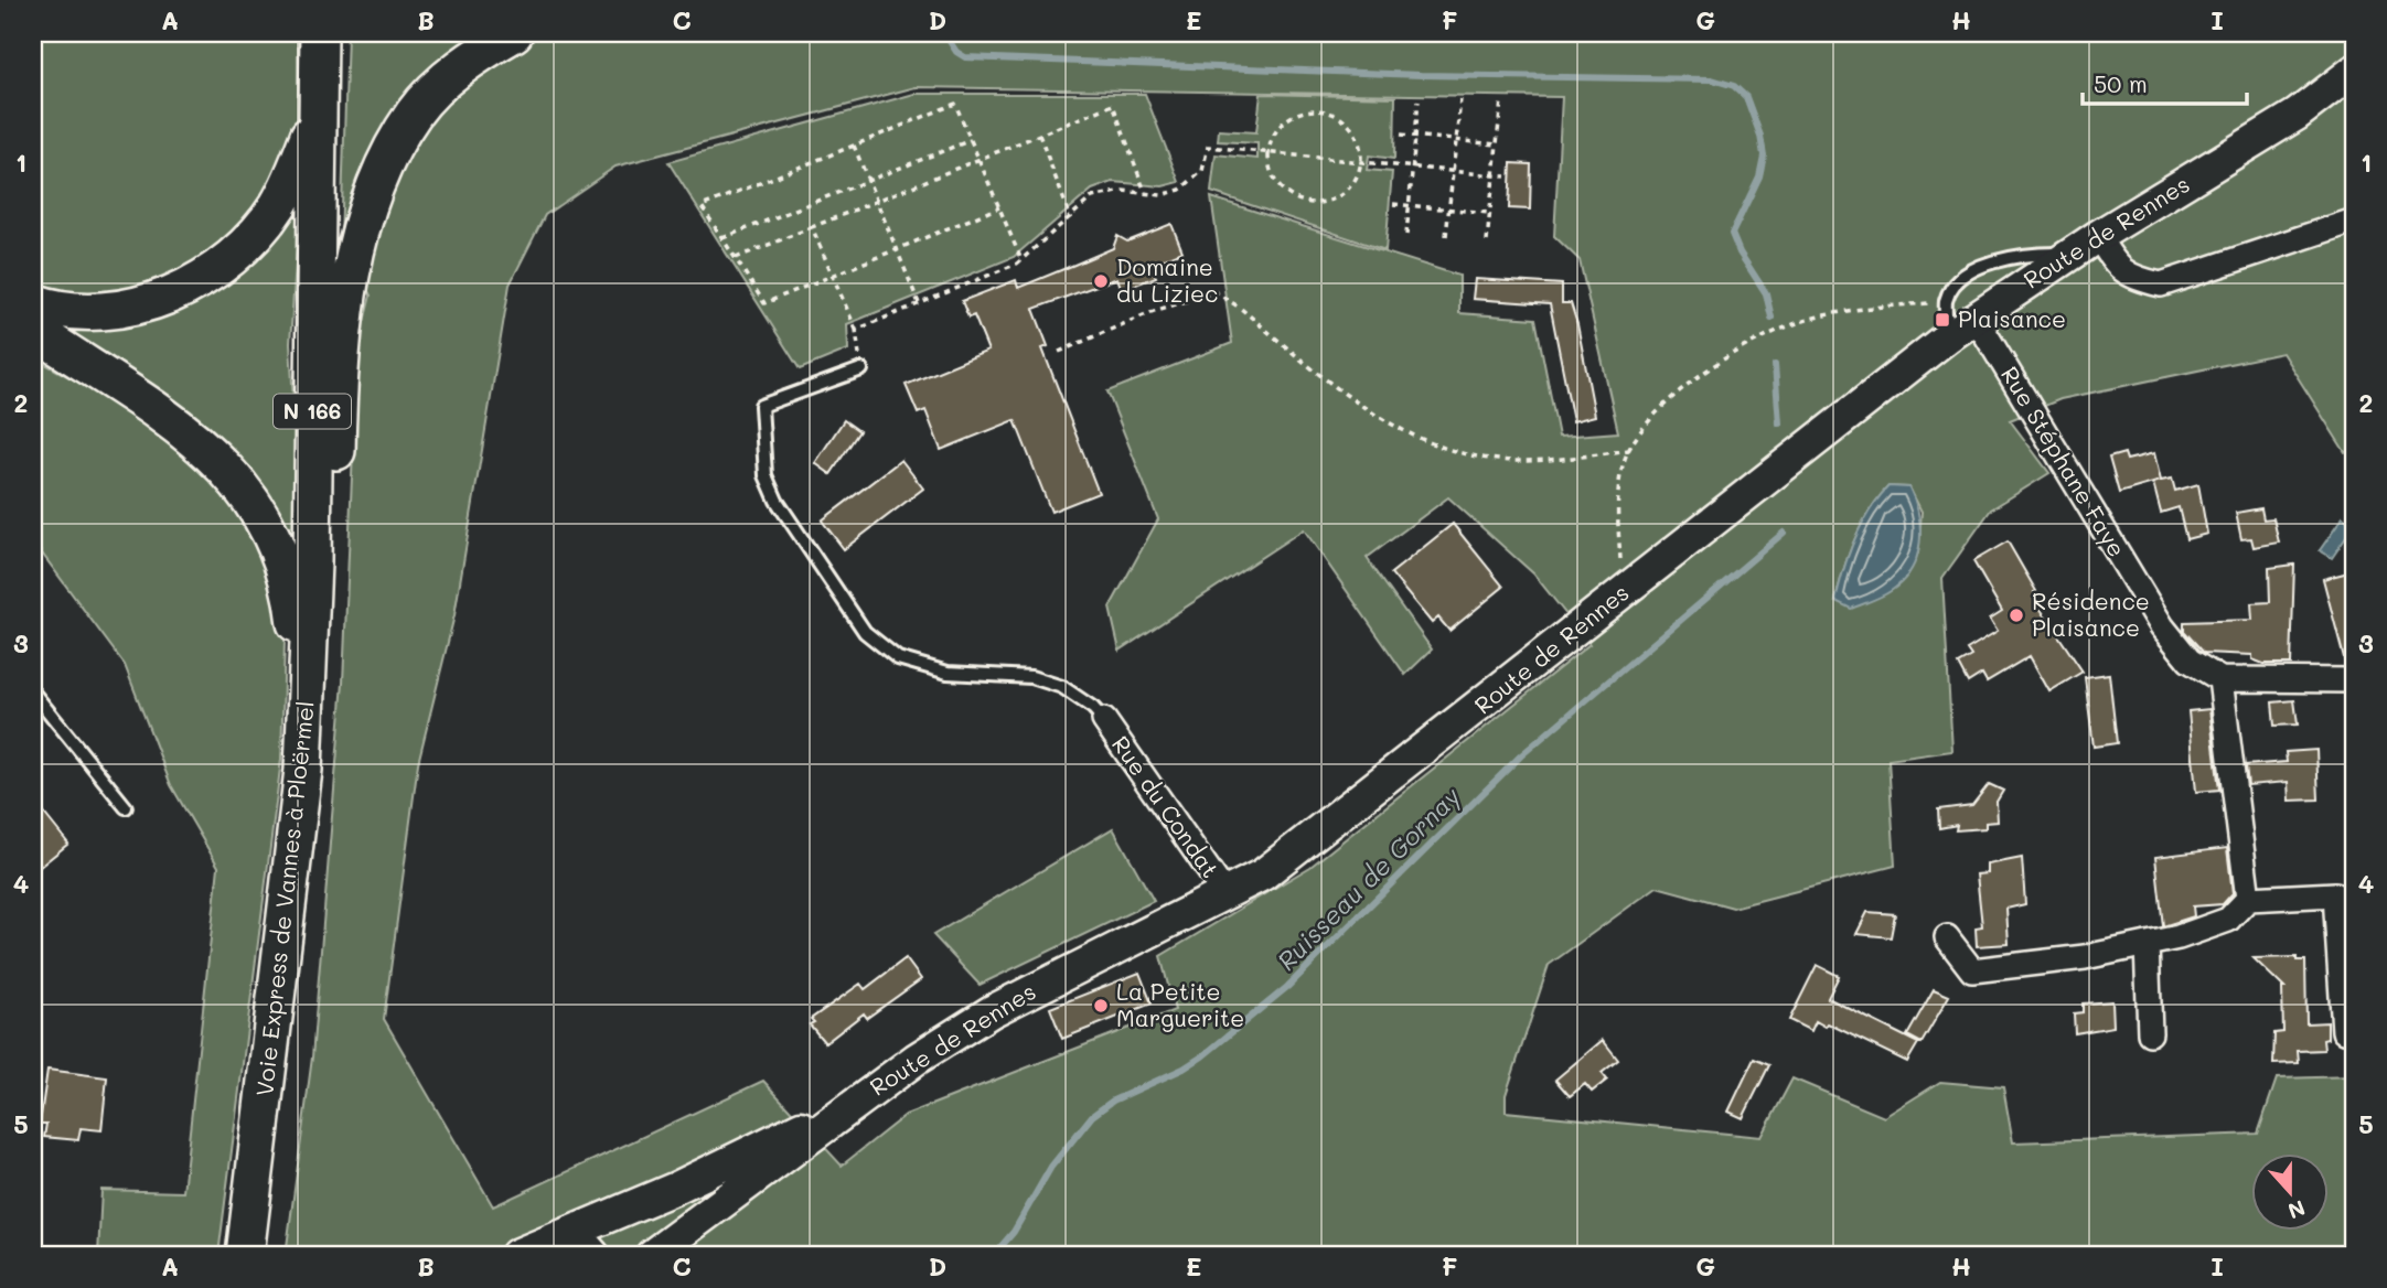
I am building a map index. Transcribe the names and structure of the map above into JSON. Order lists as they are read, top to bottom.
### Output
{
  "streets": {
    "highway": ["N 166", "Voie Express de Vannes à Ploërmel"],
    "main road": ["Route de Rennes"],
    "street": ["Rue Stéphane Faye", "Rue du Condat"]
  },
  "crossings": [
    ["Route de Rennes", "Rue Stéphane Faye"],
    ["Route de Rennes", "Rue du Condat"]
  ],
  "water": ["Ruisseau de Gornay"],
  "places": {
    "other": ["Domaine du Liziec", "Résidence Plaisance", "La Petite Marguerite"],
    "transit": ["Plaisance"]
  },
  "scale_bar": "50 m",
  "north": "bottom",
  "grid": {
    "columns": [
      "A",
      "B",
      "C",
      "D",
      "E",
      "F",
      "G",
      "H",
      "I"
    ],
    "rows": [
      "1",
      "2",
      "3",
      "4",
      "5"
    ]
  }
}
